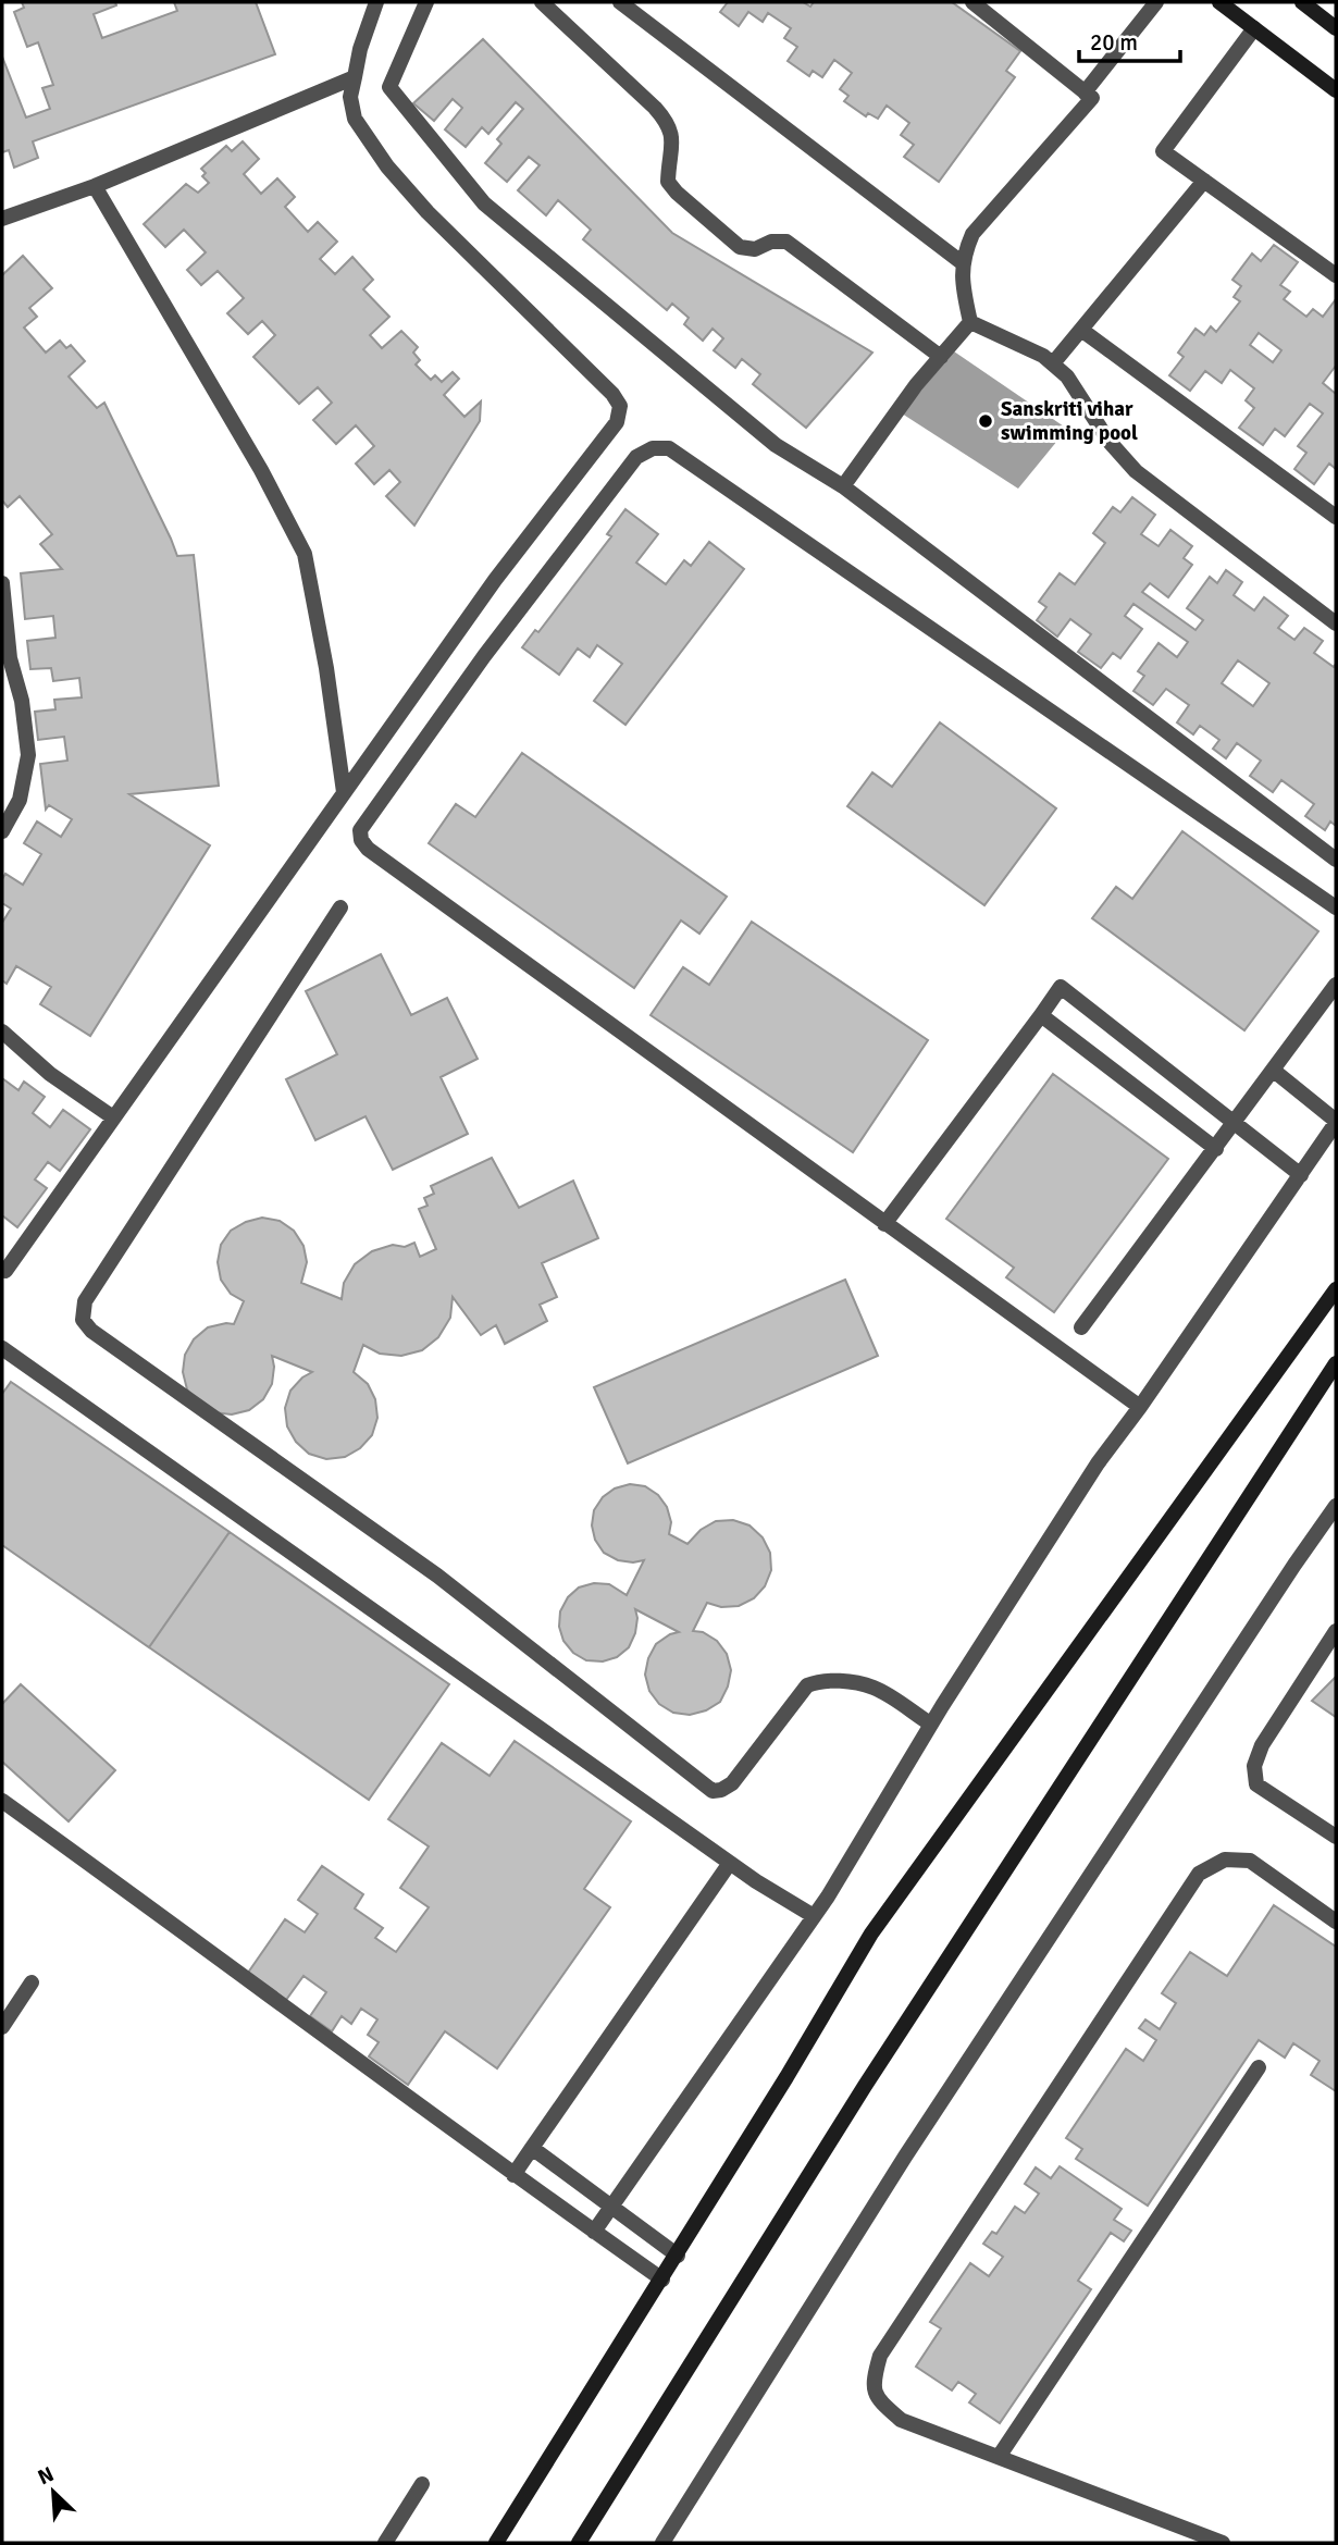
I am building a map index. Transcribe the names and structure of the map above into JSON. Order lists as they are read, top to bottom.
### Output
{
  "places": ["Sanskriti vihar swimming pool"],
  "scale_bar": "20 m",
  "north": "top left"
}
